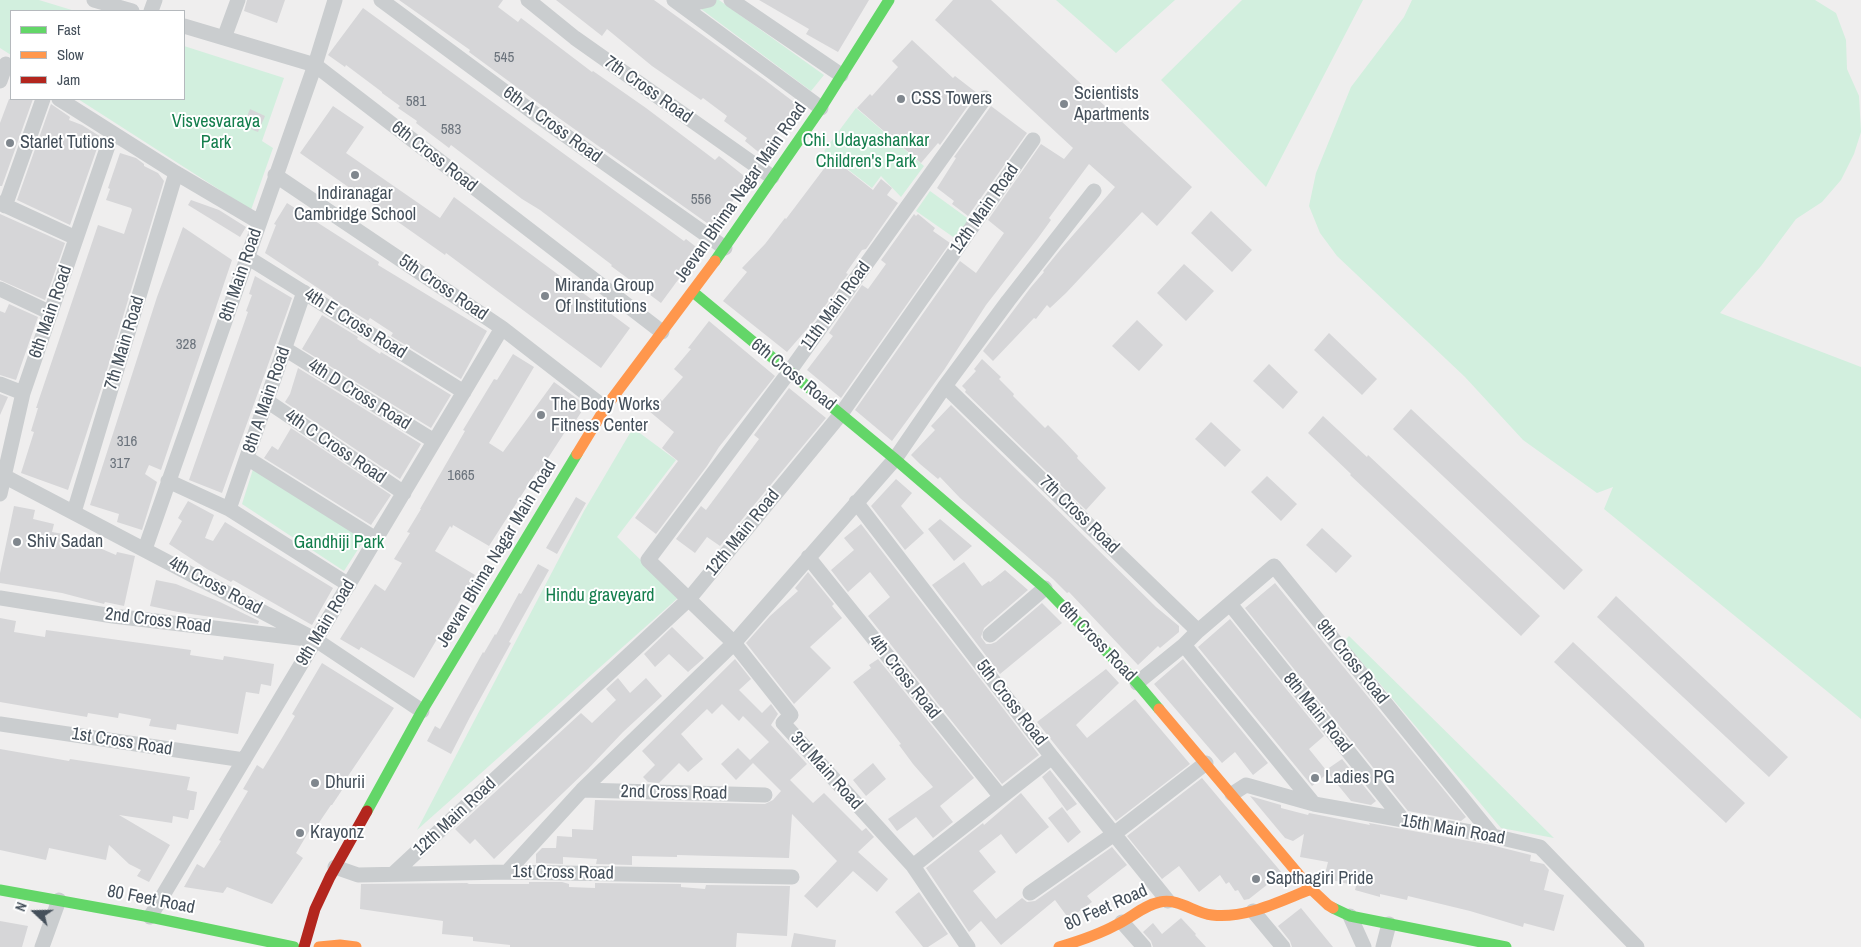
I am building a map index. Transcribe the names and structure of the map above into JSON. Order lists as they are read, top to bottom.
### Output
{
  "streets": {
    "main road": ["6th Cross Road", "Jeevan Bhima Nagar Main Road", "80 Feet Road"],
    "street": [
      "7th Cross Road",
      "6th A Cross Road",
      "12th Main Road",
      "8th Main Road",
      "5th Cross Road",
      "11th Main Road",
      "6th Main Road",
      "4th E Cross Road",
      "7th Main Road",
      "4th D Cross Road",
      "8th A Main Road",
      "4th C Cross Road",
      "4th Cross Road",
      "2nd Cross Road",
      "9th Main Road",
      "9th Cross Road",
      "1st Cross Road",
      "3rd Main Road",
      "15th Main Road"
    ]
  },
  "crossings": [
    ["7th Cross Road", "Jeevan Bhima Nagar Main Road"],
    ["7th Cross Road", "9th Cross Road"],
    ["6th A Cross Road", "Jeevan Bhima Nagar Main Road"],
    ["6th Cross Road", "Jeevan Bhima Nagar Main Road"],
    ["6th Cross Road", "12th Main Road"],
    ["6th Cross Road", "8th Main Road"],
    ["6th Cross Road", "11th Main Road"],
    ["6th Cross Road", "15th Main Road"],
    ["6th Cross Road", "80 Feet Road"],
    ["Jeevan Bhima Nagar Main Road", "5th Cross Road"],
    ["Jeevan Bhima Nagar Main Road", "4th Cross Road"],
    ["Jeevan Bhima Nagar Main Road", "1st Cross Road"],
    ["12th Main Road", "1st Cross Road"],
    ["12th Main Road", "3rd Main Road"],
    ["8th Main Road", "5th Cross Road"],
    ["8th Main Road", "4th E Cross Road"],
    ["8th Main Road", "4th Cross Road"],
    ["8th Main Road", "9th Cross Road"],
    ["8th Main Road", "15th Main Road"],
    ["5th Cross Road", "9th Main Road"],
    ["5th Cross Road", "80 Feet Road"],
    ["11th Main Road", "3rd Main Road"],
    ["6th Main Road", "4th Cross Road"],
    ["4th E Cross Road", "8th A Main Road"],
    ["4th E Cross Road", "9th Main Road"],
    ["7th Main Road", "4th Cross Road"],
    ["4th D Cross Road", "8th A Main Road"],
    ["4th D Cross Road", "9th Main Road"],
    ["8th A Main Road", "4th C Cross Road"],
    ["4th C Cross Road", "9th Main Road"],
    ["4th Cross Road", "2nd Cross Road"],
    ["4th Cross Road", "9th Main Road"],
    ["2nd Cross Road", "9th Main Road"],
    ["9th Main Road", "1st Cross Road"],
    ["9th Main Road", "80 Feet Road"],
    ["9th Cross Road", "15th Main Road"]
  ],
  "parks": [
    "Visvesvaraya Park",
    "Chi. Udayashankar Children's Park",
    "Gandhiji Park",
    "Hindu graveyard"
  ],
  "places": [
    "CSS Towers",
    "Scientists Apartments",
    "Starlet Tutions",
    "Indiranagar Cambridge School",
    "Miranda Group Of Institutions",
    "The Body Works Fitness Center",
    "Shiv Sadan",
    "Ladies PG",
    "Dhurii",
    "Krayonz",
    "Sapthagiri Pride"
  ],
  "house_numbers": [
    "545",
    "581",
    "583",
    "556",
    "328",
    "316",
    "317",
    "1665"
  ],
  "legend": ["Fast", "Slow", "Jam"],
  "north": "left"
}
